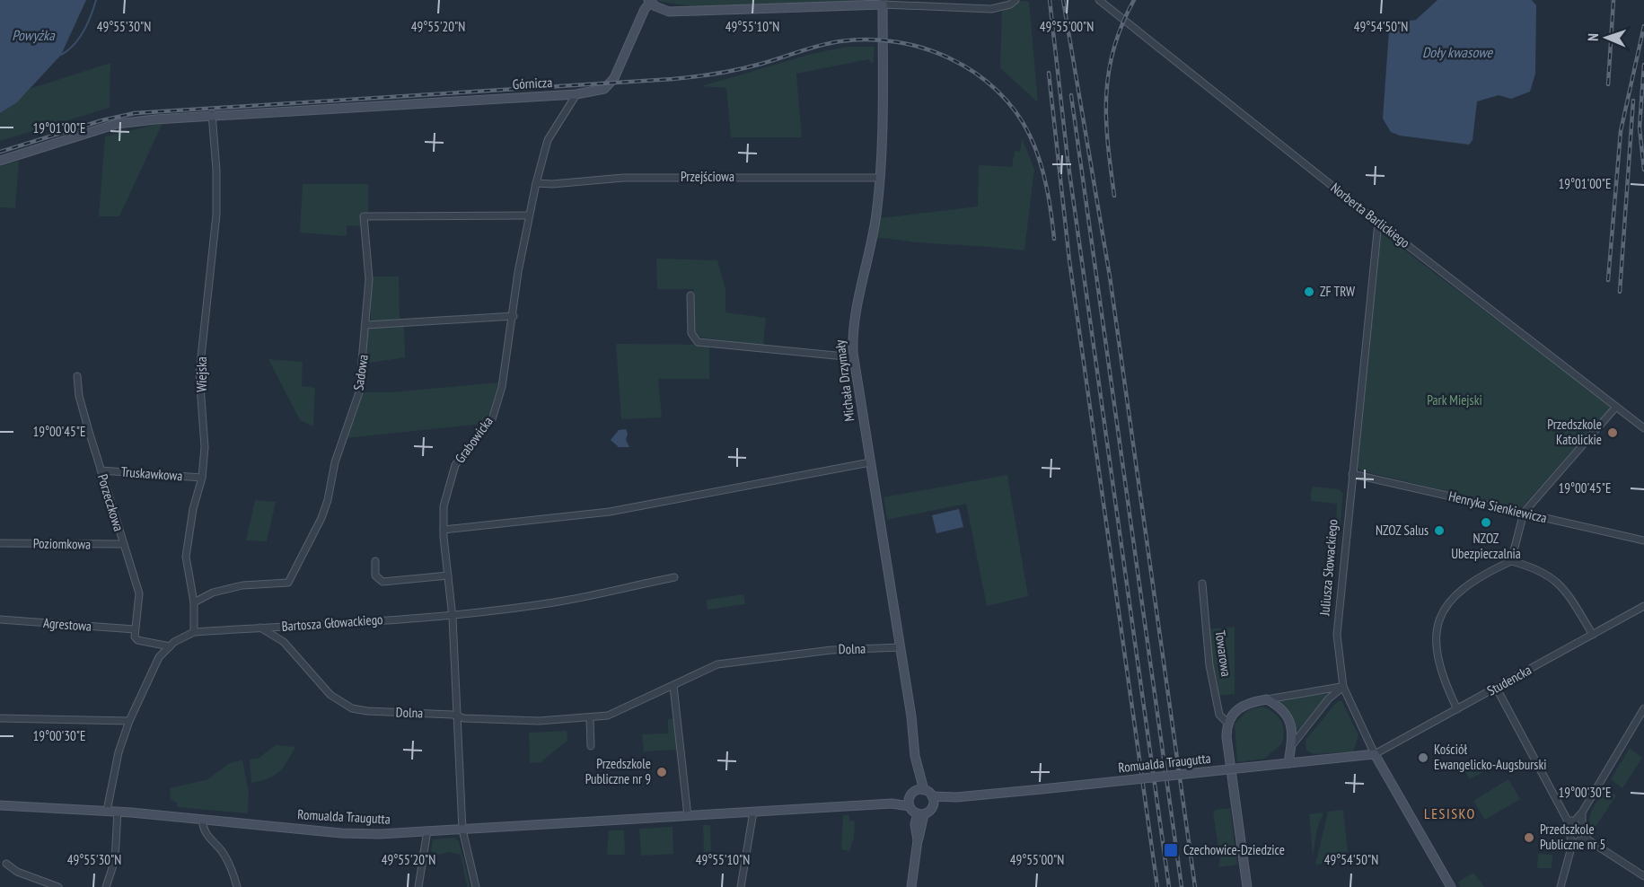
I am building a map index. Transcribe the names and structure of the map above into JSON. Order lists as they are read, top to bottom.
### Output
{
  "streets": {
    "street": [
      "Górnicza",
      "Przejściowa",
      "Norberta Barlickiego",
      "Sadowa",
      "Wiejska",
      "Michała Drzymały",
      "Grabowicka",
      "Truskawkowa",
      "Porzeczkowa",
      "Henryka Sienkiewicza",
      "Poziomkowa",
      "Juliusza Słowackiego",
      "Bartosza Głowackiego",
      "Agrestowa",
      "Dolna",
      "Towarowa",
      "Studencka",
      "Romualda Traugutta"
    ]
  },
  "crossings": [
    ["Górnicza", "Wiejska"],
    ["Górnicza", "Michała Drzymały"],
    ["Górnicza", "Grabowicka"],
    ["Przejściowa", "Michała Drzymały"],
    ["Przejściowa", "Grabowicka"],
    ["Norberta Barlickiego", "Juliusza Słowackiego"],
    ["Sadowa", "Wiejska"],
    ["Sadowa", "Grabowicka"],
    ["Wiejska", "Truskawkowa"],
    ["Wiejska", "Bartosza Głowackiego"],
    ["Michała Drzymały", "Dolna"],
    ["Grabowicka", "Bartosza Głowackiego"],
    ["Grabowicka", "Dolna"],
    ["Grabowicka", "Romualda Traugutta"],
    ["Truskawkowa", "Porzeczkowa"],
    ["Porzeczkowa", "Poziomkowa"],
    ["Porzeczkowa", "Agrestowa"],
    ["Henryka Sienkiewicza", "Juliusza Słowackiego"],
    ["Juliusza Słowackiego", "Studencka"],
    ["Juliusza Słowackiego", "Romualda Traugutta"],
    ["Bartosza Głowackiego", "Dolna"],
    ["Bartosza Głowackiego", "Romualda Traugutta"],
    ["Studencka", "Romualda Traugutta"]
  ],
  "districts": ["LESISKO"],
  "water": ["Powyżka", "Doły kwasowe"],
  "parks": ["Park Miejski"],
  "places": {
    "other": [
      "ZF TRW",
      "Przedszkole Katolickie",
      "NZOZ Ubezpieczalnia",
      "NZOZ Salus",
      "Kościół Ewangelicko-Augsburski",
      "Przedszkole Publiczne nr 9",
      "Przedszkole Publiczne nr 5"
    ],
    "transit": ["Czechowice-Dziedzice"]
  },
  "north": "left",
  "coordinates": [
    "49°55'30\"N",
    "49°55'20\"N",
    "49°55'10\"N",
    "49°55'00\"N",
    "49°54'50\"N",
    "19°01'00\"E",
    "19°00'45\"E",
    "19°00'30\"E"
  ]
}
